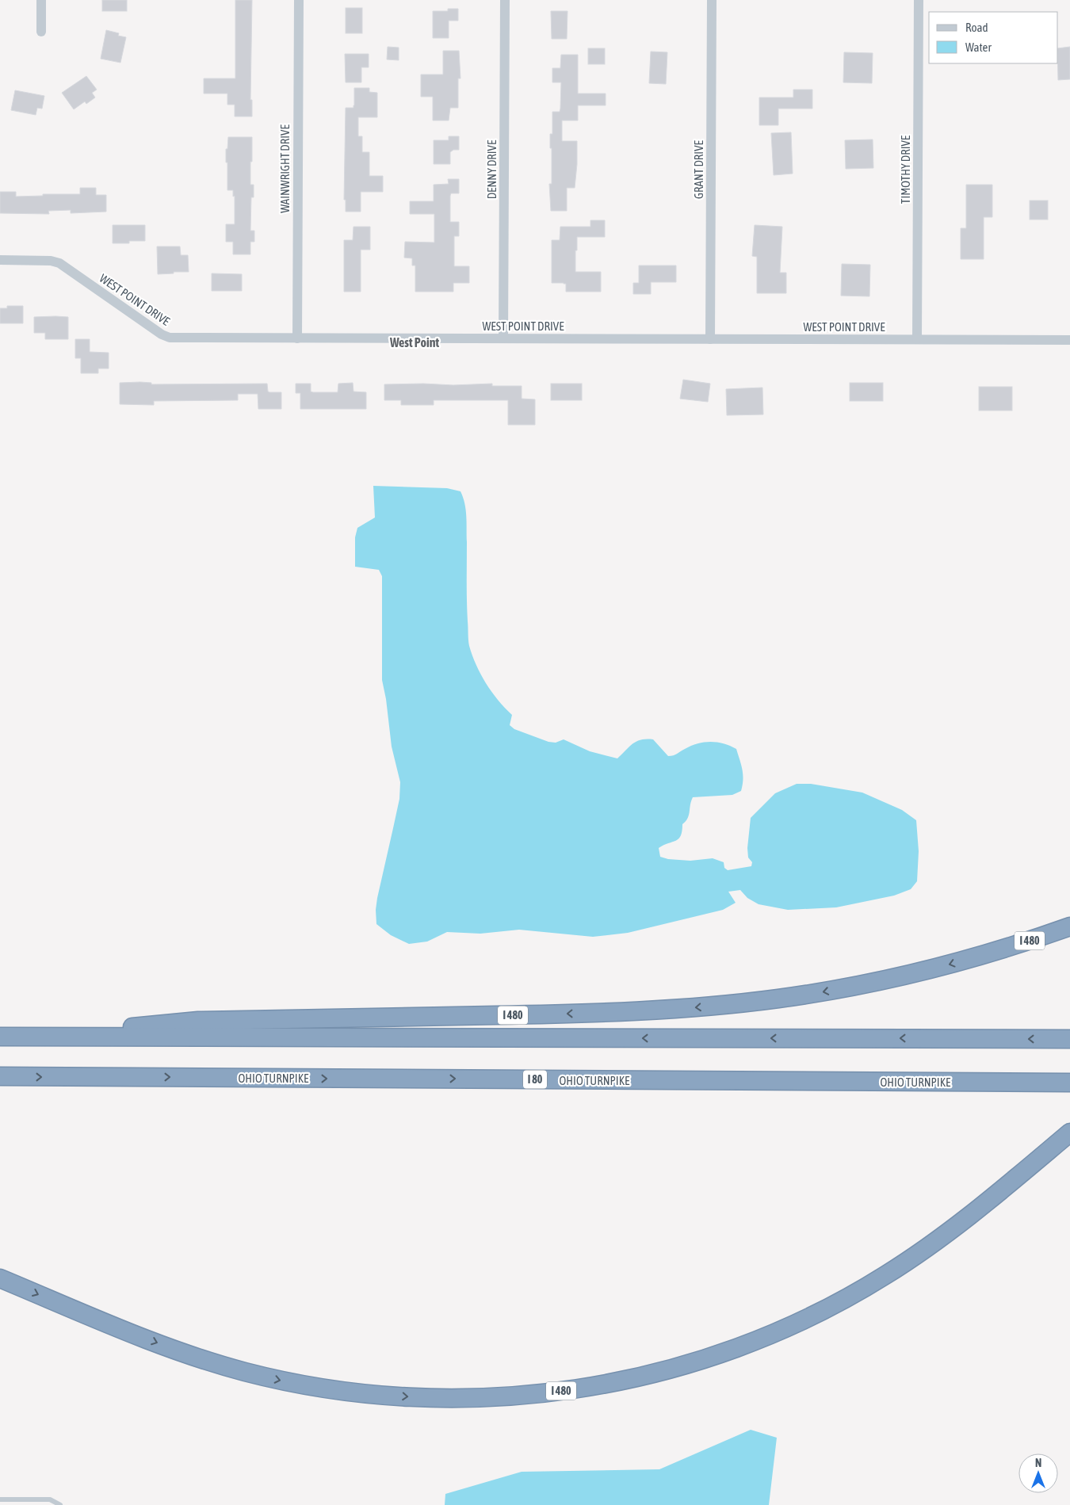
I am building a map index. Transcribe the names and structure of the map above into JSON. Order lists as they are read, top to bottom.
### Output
{
  "streets": {
    "highway": ["I 480", "OHIO TURNPIKE", "I 80"],
    "street": [
      "WAINWRIGHT DRIVE",
      "DENNY DRIVE",
      "GRANT DRIVE",
      "TIMOTHY DRIVE",
      "WEST POINT DRIVE"
    ]
  },
  "crossings": [
    ["WAINWRIGHT DRIVE", "WEST POINT DRIVE"],
    ["DENNY DRIVE", "WEST POINT DRIVE"],
    ["GRANT DRIVE", "WEST POINT DRIVE"],
    ["TIMOTHY DRIVE", "WEST POINT DRIVE"]
  ],
  "districts": ["West Point"],
  "legend": ["Road", "Water"],
  "north": "top"
}
